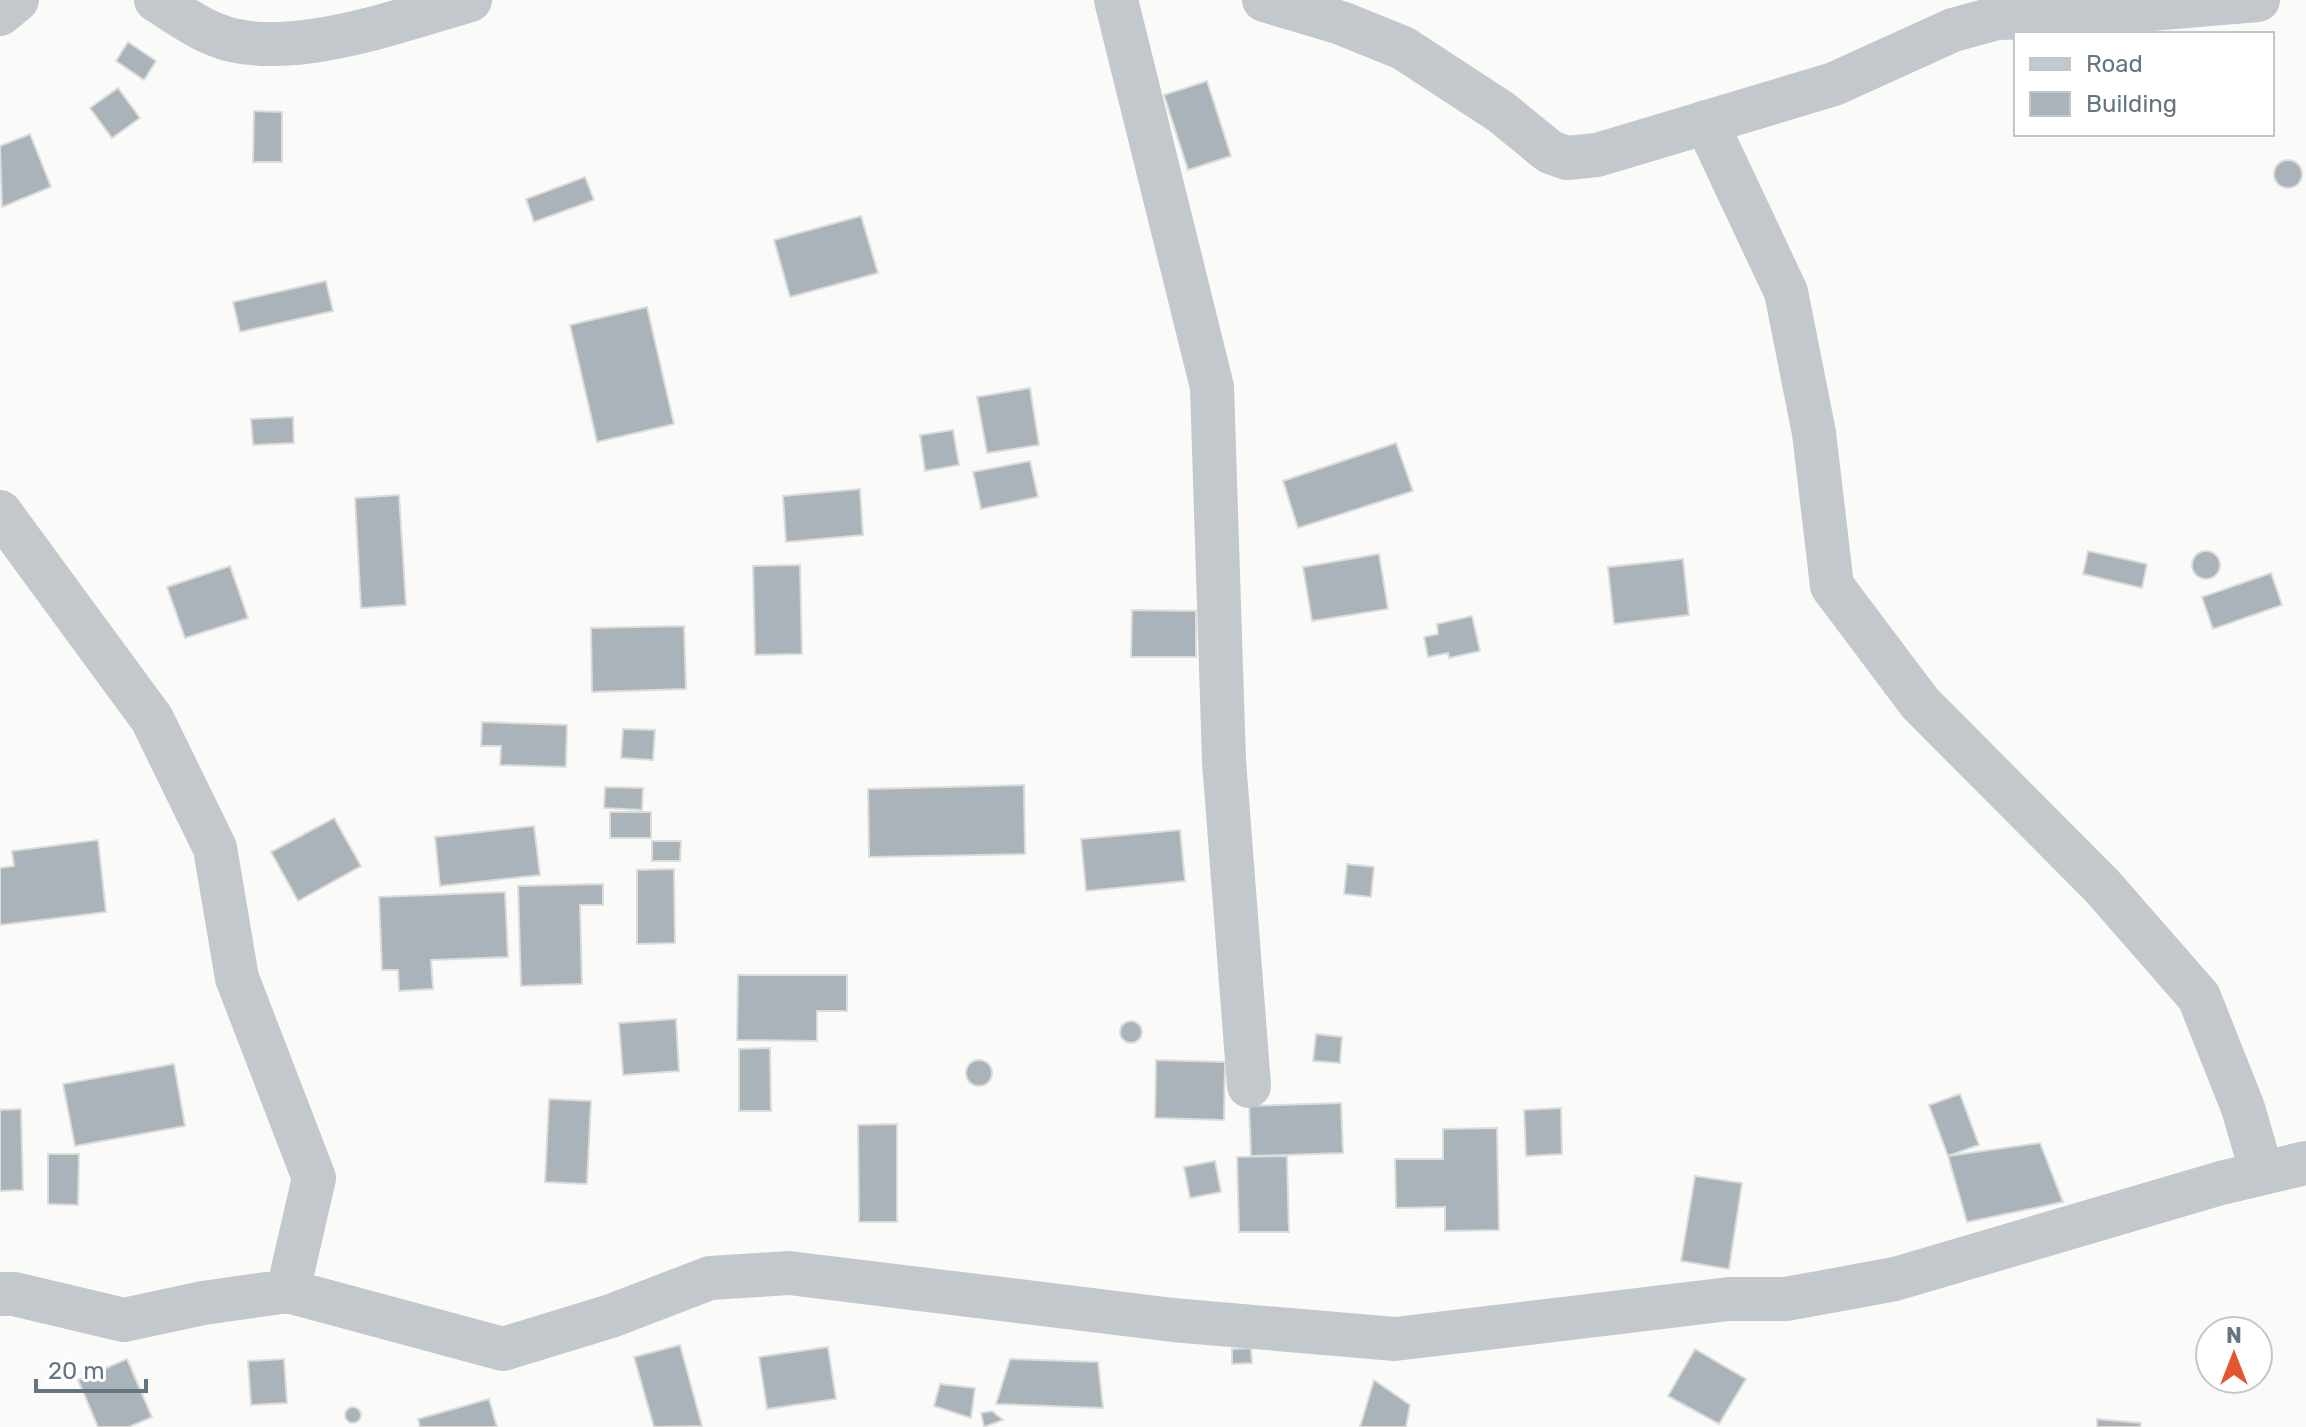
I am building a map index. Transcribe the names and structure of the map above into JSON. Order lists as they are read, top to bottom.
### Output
{
  "legend": ["Road", "Building"],
  "scale_bar": "20 m",
  "north": "top"
}
